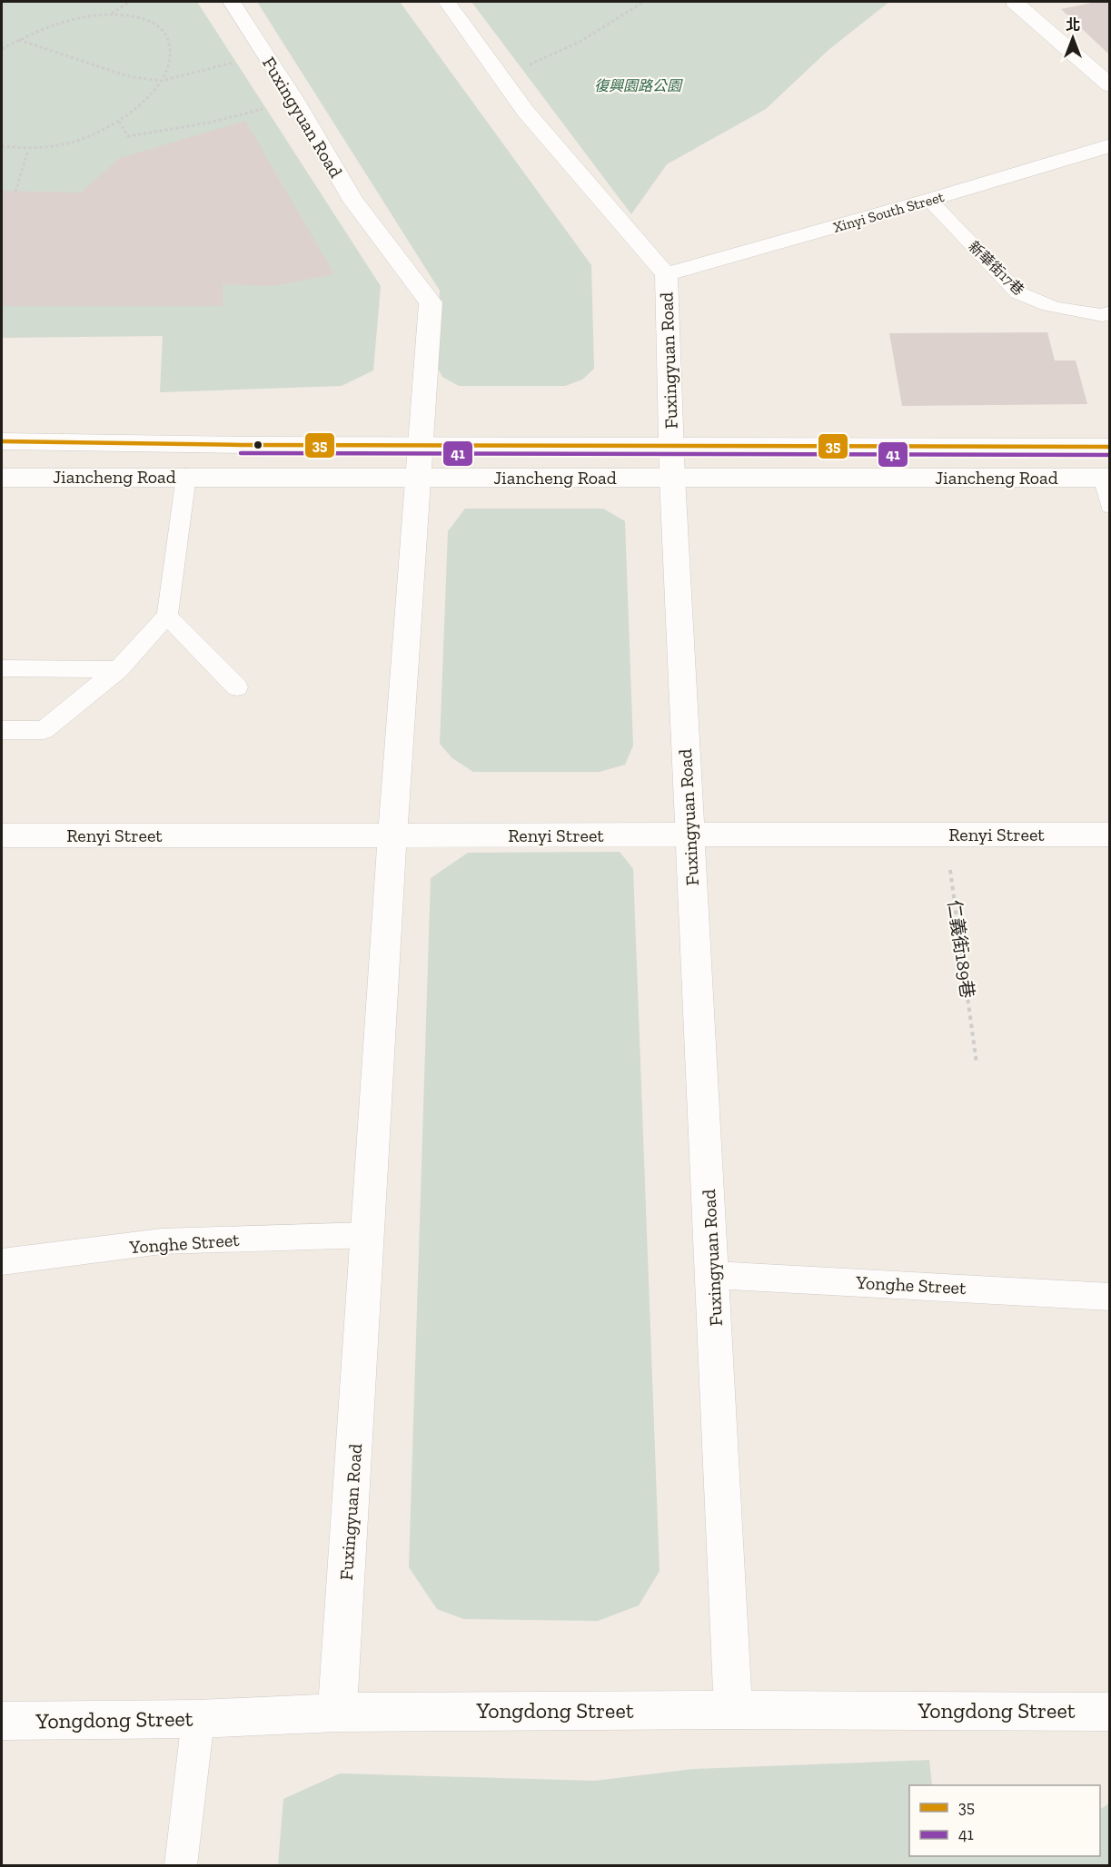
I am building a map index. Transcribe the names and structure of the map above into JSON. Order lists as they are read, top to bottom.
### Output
{
  "streets": {
    "street": [
      "Fuxingyuan Road",
      "Xinyi South Street",
      "Jiancheng Road",
      "Renyi Street",
      "Yongdong Street"
    ],
    "lane": ["新華街17巷", "Yonghe Street"],
    "path": ["仁義街189巷"]
  },
  "crossings": [
    ["Fuxingyuan Road", "Xinyi South Street"],
    ["Fuxingyuan Road", "Jiancheng Road"],
    ["Fuxingyuan Road", "Renyi Street"],
    ["Fuxingyuan Road", "Yonghe Street"],
    ["Fuxingyuan Road", "Yongdong Street"],
    ["Xinyi South Street", "新華街17巷"],
    ["Renyi Street", "仁義街189巷"]
  ],
  "parks": ["復興園路公園"],
  "lines": ["transit line 35", "transit line 41"],
  "legend": ["35", "41"],
  "north": "top"
}
